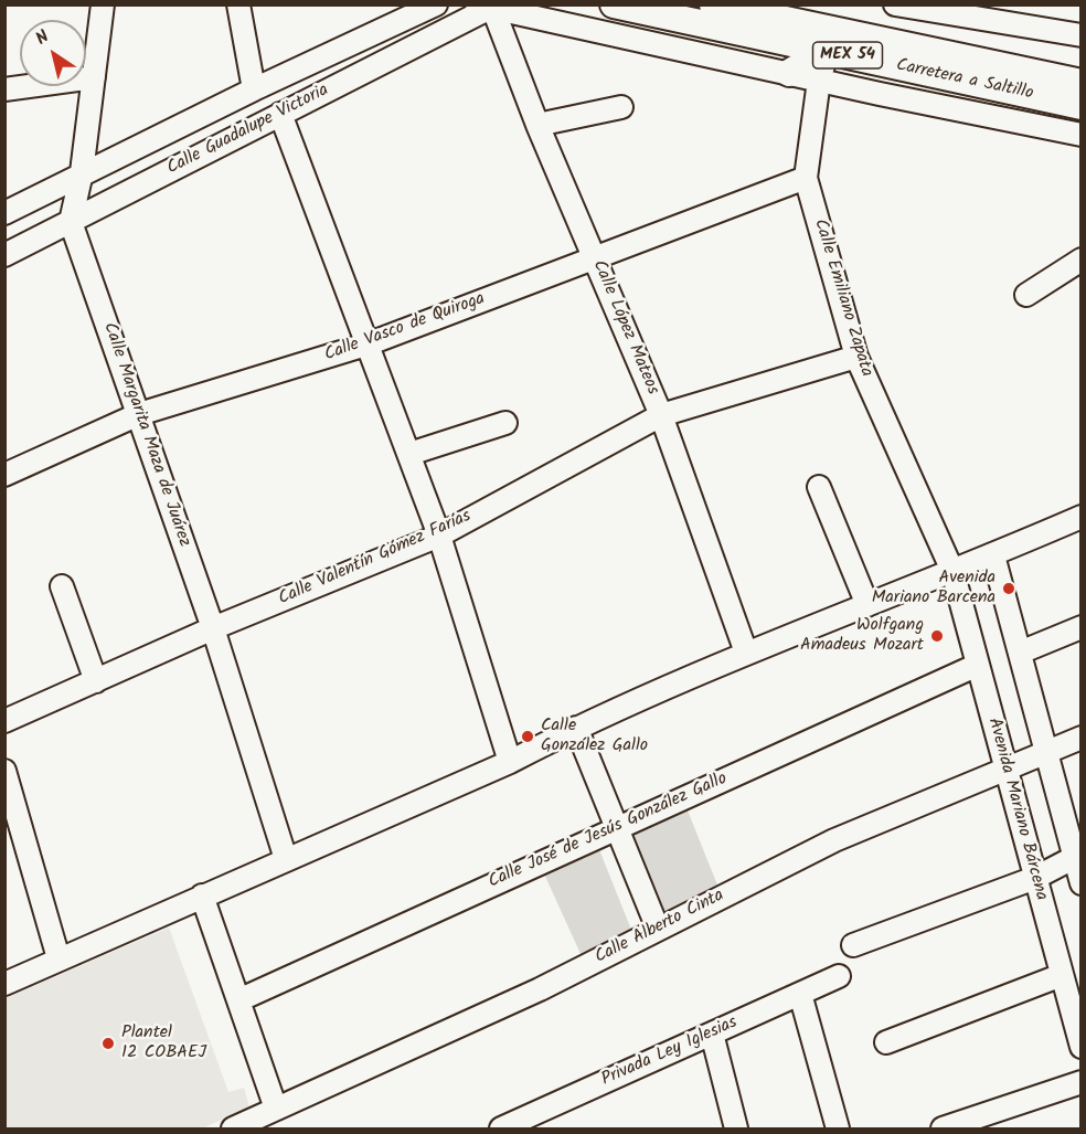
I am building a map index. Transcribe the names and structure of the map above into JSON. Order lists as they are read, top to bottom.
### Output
{
  "streets": {
    "main road": ["MEX 54", "Carretera a Saltillo"],
    "street": [
      "Calle Guadalupe Victoria",
      "Calle Emiliano Zapata",
      "Calle Vasco de Quiroga",
      "Calle López Mateos",
      "Calle Margarita Maza de Juárez",
      "Calle Valentín Gómez Farías",
      "Avenida Mariano Bárcena",
      "Calle José de Jesús González Gallo",
      "Calle Alberto Cinta",
      "Privada Ley Iglesias"
    ]
  },
  "crossings": [
    ["Carretera a Saltillo", "Calle Emiliano Zapata"],
    ["Calle Guadalupe Victoria", "Calle López Mateos"],
    ["Calle Guadalupe Victoria", "Calle Margarita Maza de Juárez"],
    ["Calle Emiliano Zapata", "Calle Vasco de Quiroga"],
    ["Calle Emiliano Zapata", "Calle Valentín Gómez Farías"],
    ["Calle Emiliano Zapata", "Avenida Mariano Bárcena"],
    ["Calle Vasco de Quiroga", "Calle López Mateos"],
    ["Calle Vasco de Quiroga", "Calle Margarita Maza de Juárez"],
    ["Calle López Mateos", "Calle Valentín Gómez Farías"],
    ["Calle Margarita Maza de Juárez", "Calle Valentín Gómez Farías"],
    ["Avenida Mariano Bárcena", "Calle José de Jesús González Gallo"],
    ["Avenida Mariano Bárcena", "Calle Alberto Cinta"]
  ],
  "places": [
    "Avenida Mariano Barcena",
    "Wolfgang Amadeus Mozart",
    "Calle González Gallo",
    "Plantel 12 COBAEJ"
  ],
  "north": "top left"
}
